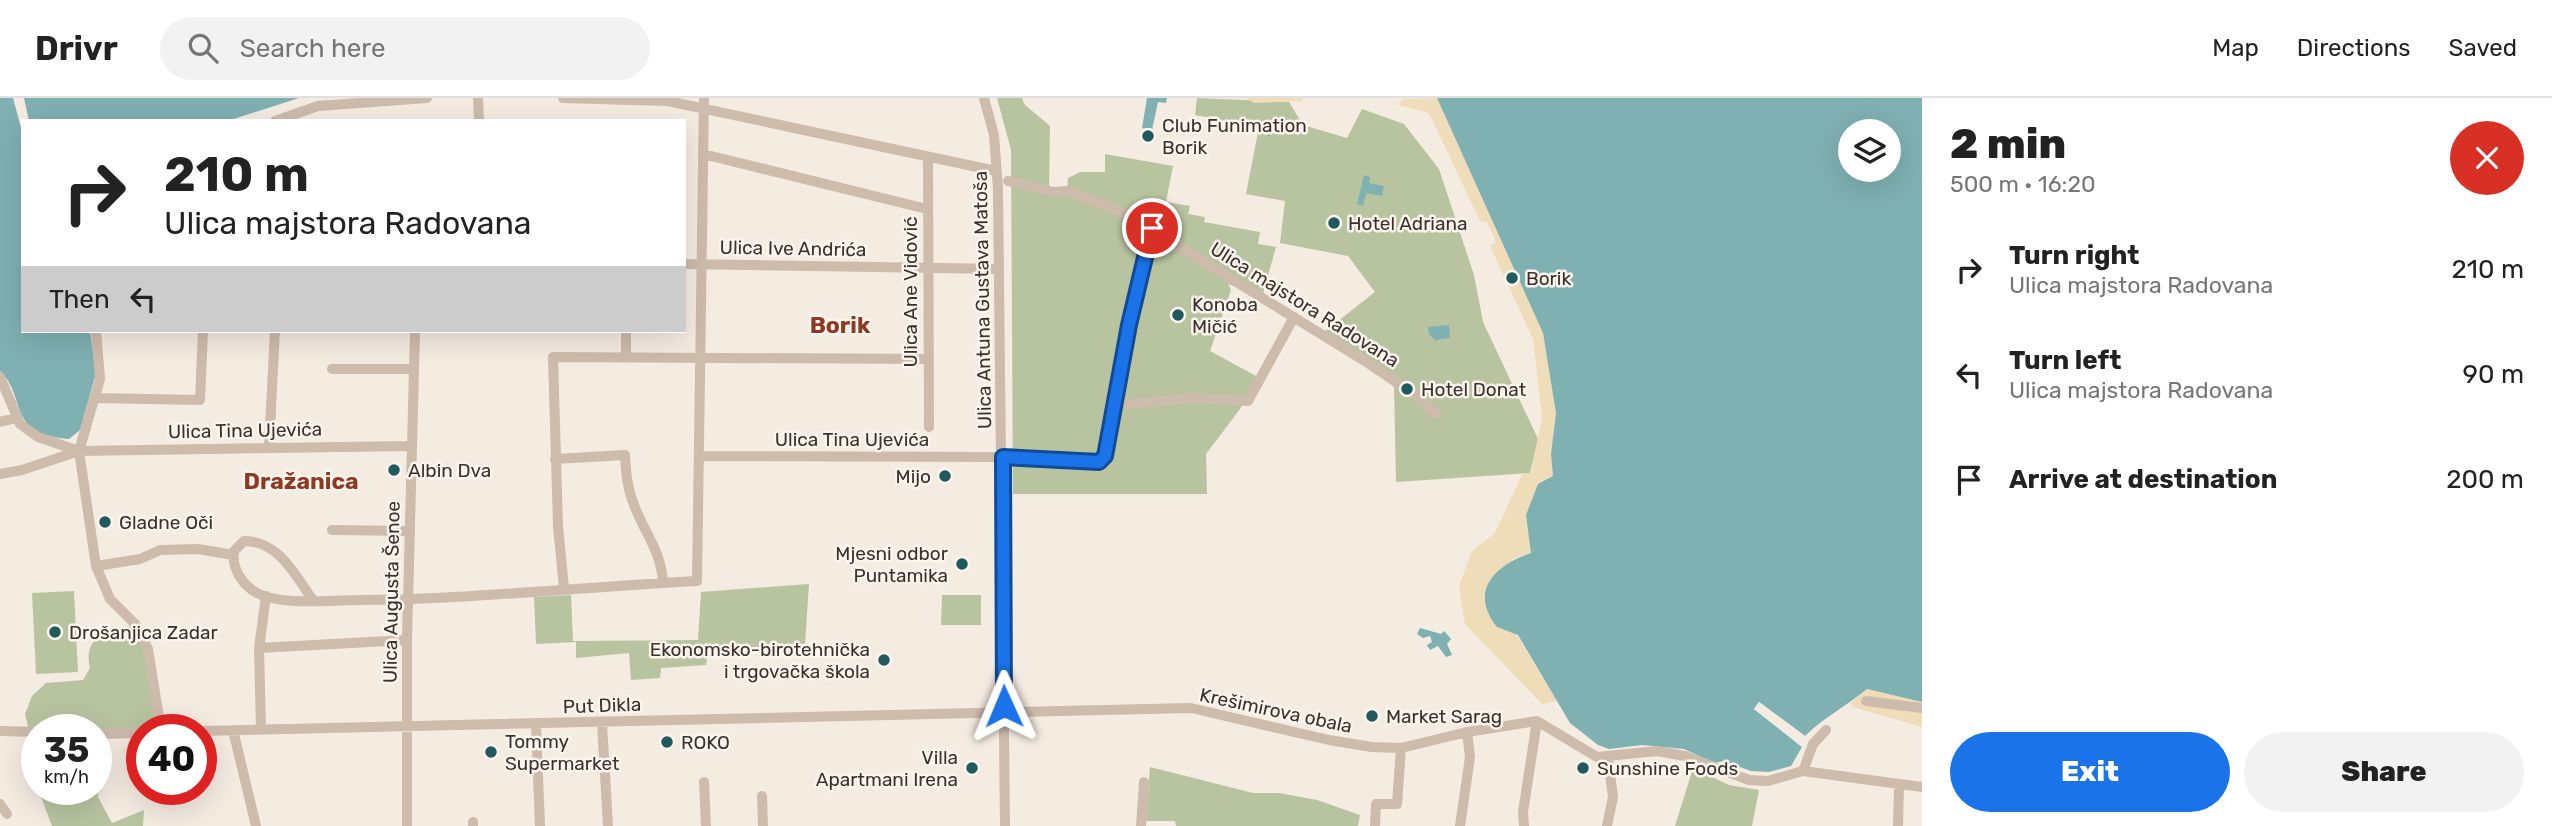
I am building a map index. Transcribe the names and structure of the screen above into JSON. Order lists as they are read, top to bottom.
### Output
{
  "streets": {
    "street": [
      "Ulica Ive Andrića",
      "Ulica Ane Vidović",
      "Ulica Antuna Gustava Matoša",
      "Ulica majstora Radovana",
      "Ulica Tina Ujevića",
      "Ulica Augusta Šenoe",
      "Put Dikla",
      "Krešimirova obala"
    ]
  },
  "crossings": [
    ["Ulica Ive Andrića", "Ulica Ane Vidović"],
    ["Ulica Ive Andrića", "Ulica Antuna Gustava Matoša"],
    ["Ulica Antuna Gustava Matoša", "Ulica Tina Ujevića"],
    ["Ulica Antuna Gustava Matoša", "Put Dikla"],
    ["Ulica Antuna Gustava Matoša", "Krešimirova obala"],
    ["Ulica Tina Ujevića", "Ulica Augusta Šenoe"],
    ["Ulica Augusta Šenoe", "Put Dikla"],
    ["Put Dikla", "Krešimirova obala"]
  ],
  "districts": ["Borik", "Dražanica"],
  "places": [
    "Club Funimation Borik",
    "Hotel Adriana",
    "Borik",
    "Konoba Mičić",
    "Hotel Donat",
    "Albin Dva",
    "Mijo",
    "Gladne Oči",
    "Mjesni odbor Puntamika",
    "Drošanjica Zadar",
    "Ekonomsko-birotehnička i trgovačka škola",
    "Market Sarag",
    "ROKO",
    "Tommy Supermarket",
    "Villa Apartmani Irena",
    "Sunshine Foods"
  ],
  "page": {
    "header": "Drivr",
    "search": "Search here",
    "nav": ["Map", "Directions", "Saved"],
    "heading": ["2 min", "500 m · 16:20"],
    "turn": ["210 m", "Ulica majstora Radovana"],
    "list": [
      {
        "name": "Turn right",
        "note": "Ulica majstora Radovana",
        "value": "210 m"
      },
      {
        "name": "Turn left",
        "note": "Ulica majstora Radovana",
        "value": "90 m"
      },
      {
        "name": "Arrive at destination",
        "value": "200 m"
      }
    ],
    "then": "Then",
    "speed": "35 km/h",
    "limit": "40",
    "buttons": ["Exit", "Share"]
  }
}
